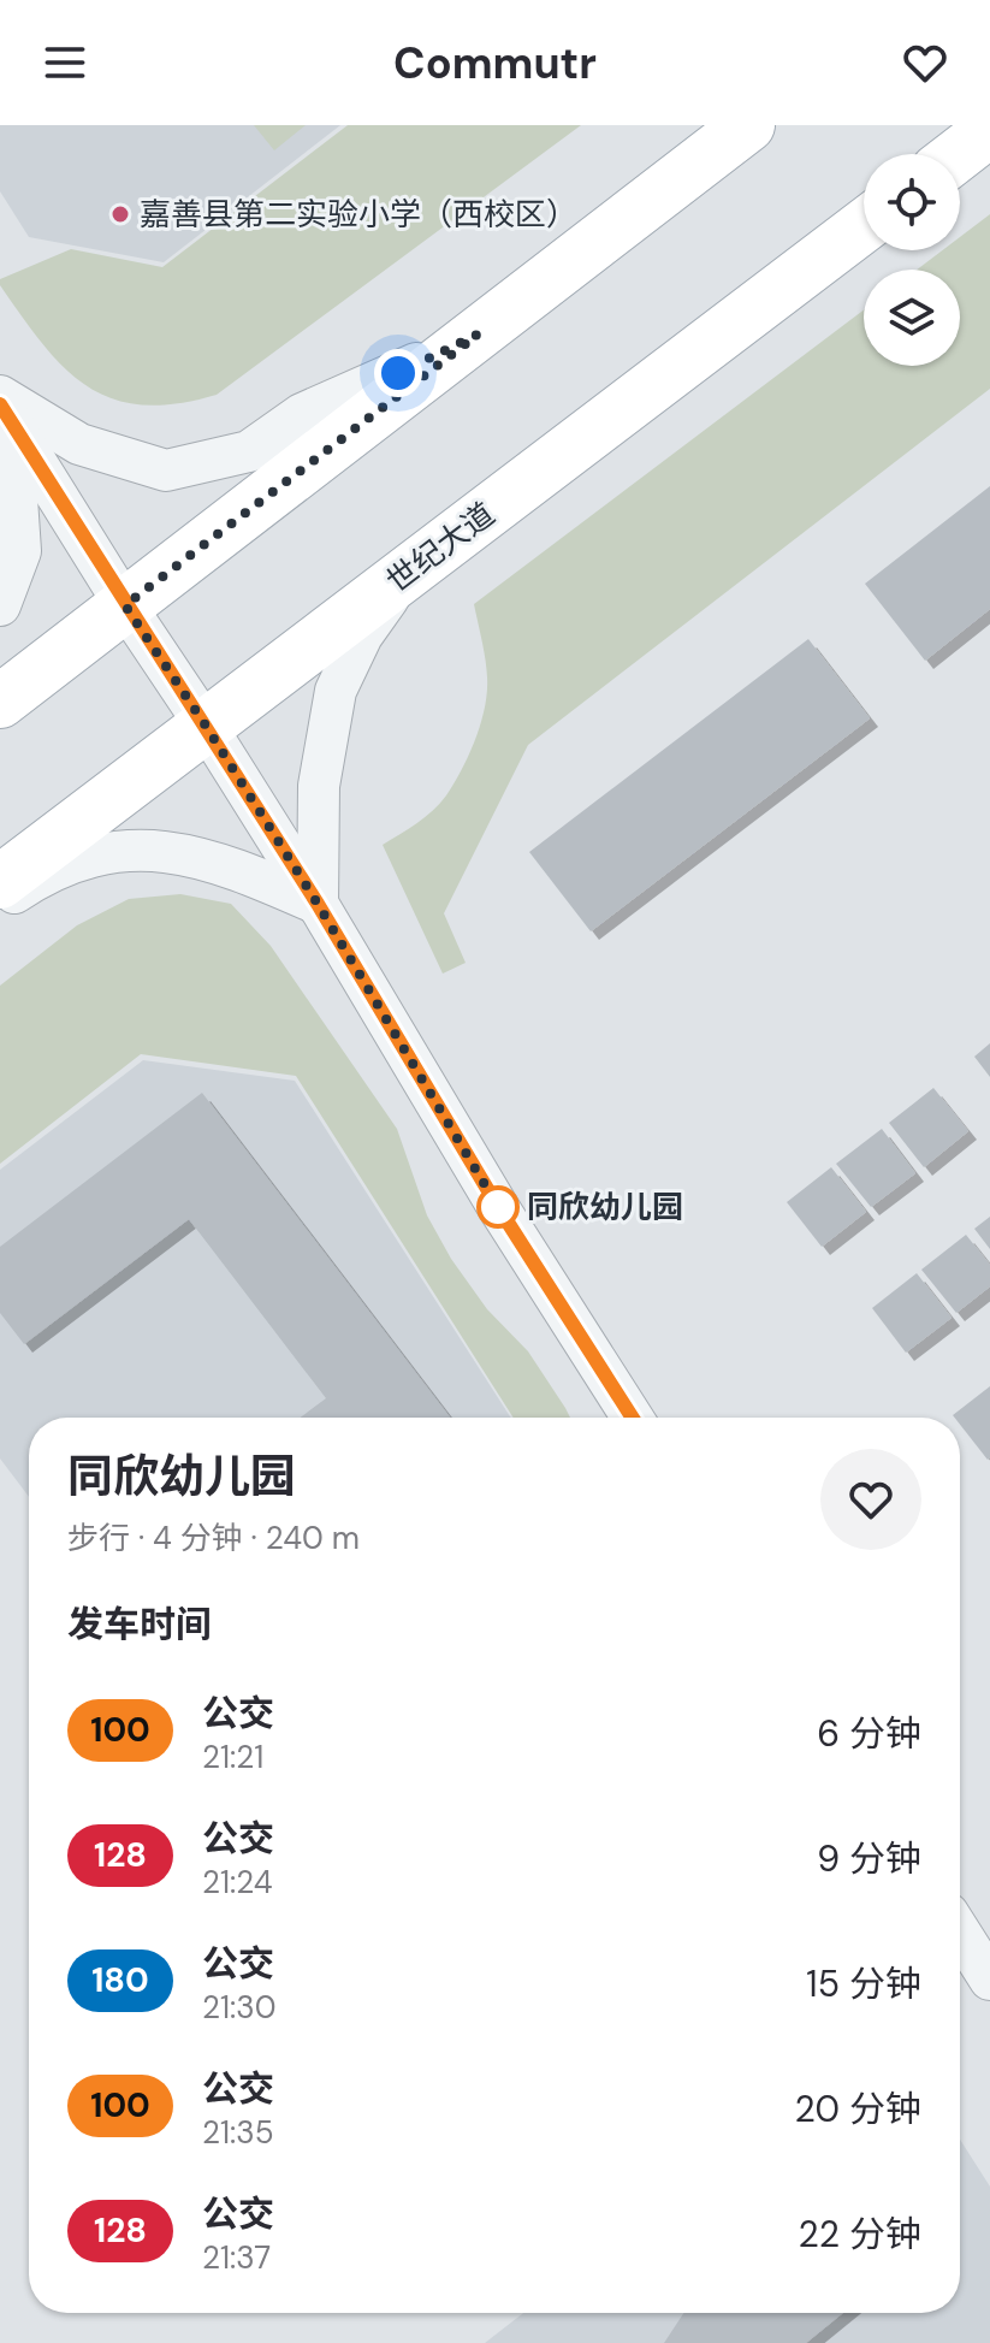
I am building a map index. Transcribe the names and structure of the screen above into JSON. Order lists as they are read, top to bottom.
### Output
{
  "streets": {
    "main road": ["世纪大道"]
  },
  "places": ["嘉善县第二实验小学（西校区）", "同欣幼儿园"],
  "lines": ["bus line 100"],
  "page": {
    "header": "Commutr",
    "heading": [
      ["同欣幼儿园", "步行 · 4 分钟 · 240 m"],
      "发车时间"
    ],
    "list": [
      {
        "mark": "100",
        "name": "公交",
        "note": "21:21",
        "value": "6 分钟"
      },
      {
        "mark": "128",
        "name": "公交",
        "note": "21:24",
        "value": "9 分钟"
      },
      {
        "mark": "180",
        "name": "公交",
        "note": "21:30",
        "value": "15 分钟"
      },
      {
        "mark": "100",
        "name": "公交",
        "note": "21:35",
        "value": "20 分钟"
      },
      {
        "mark": "128",
        "name": "公交",
        "note": "21:37",
        "value": "22 分钟"
      }
    ]
  }
}
